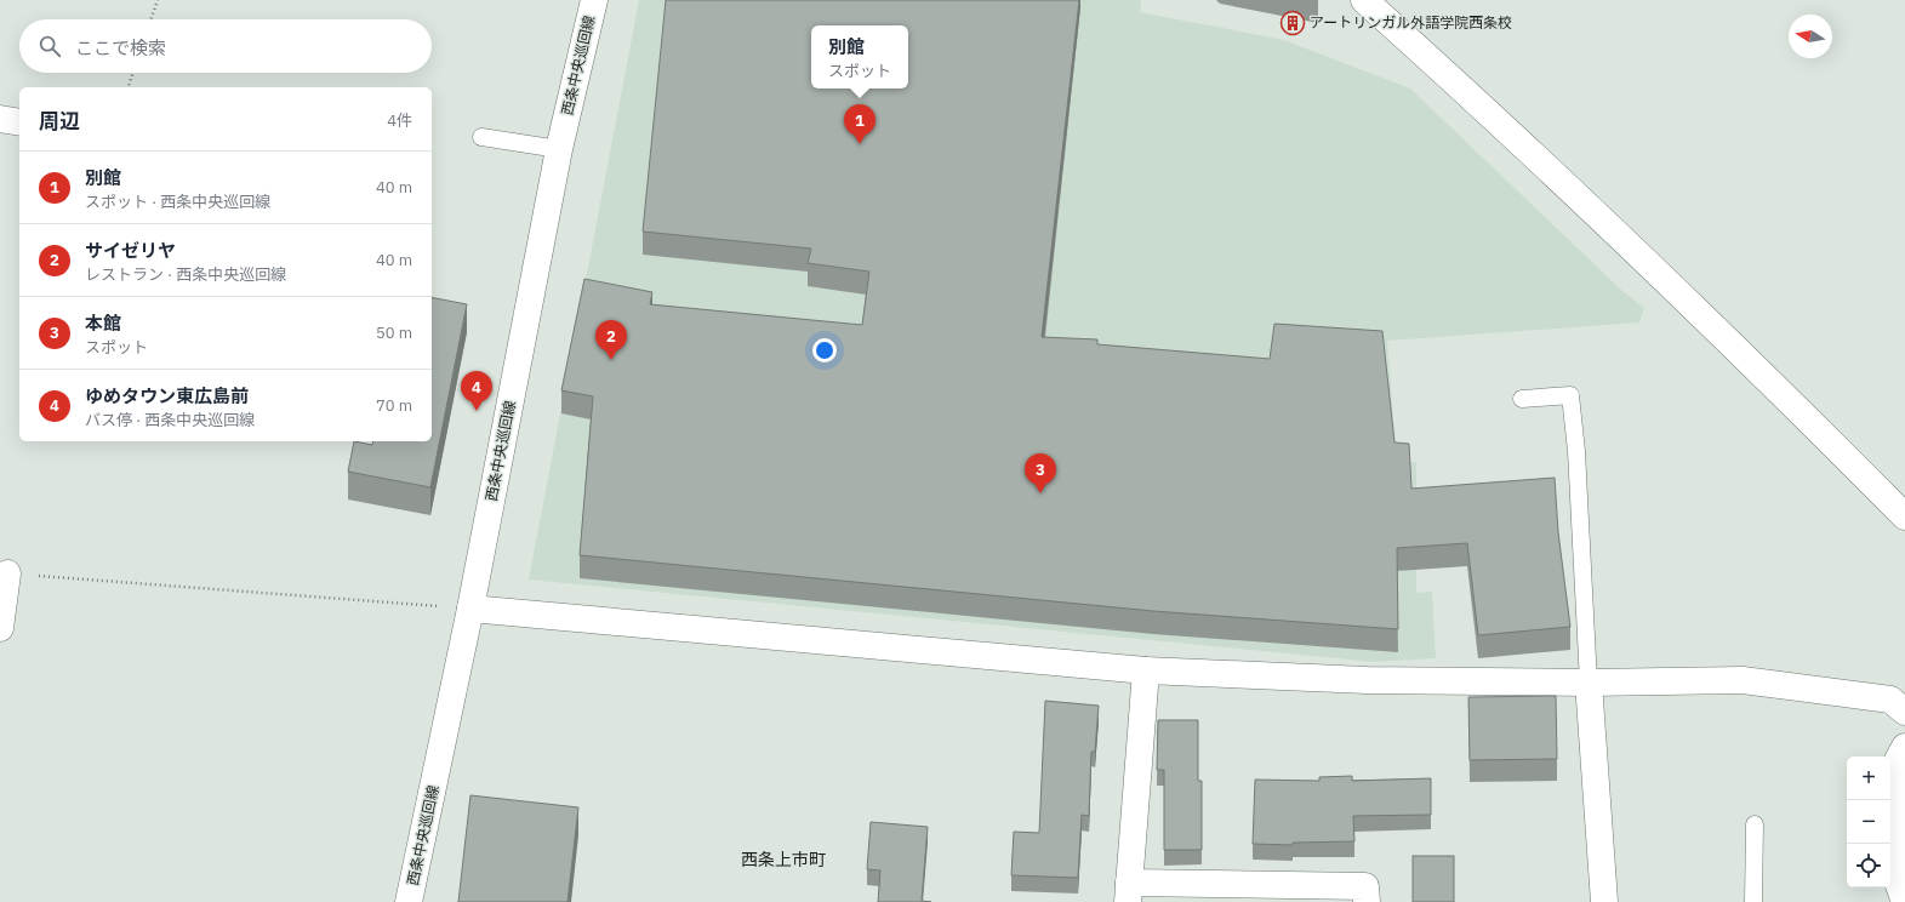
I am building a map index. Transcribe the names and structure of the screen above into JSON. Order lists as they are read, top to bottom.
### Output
{
  "streets": {
    "street": ["西条中央巡回線"]
  },
  "districts": ["西条上市町"],
  "places": {
    "building": ["アートリンガル外語学院西条校"]
  },
  "north": "left",
  "page": {
    "search": "ここで検索",
    "popup": ["別館", "スポット"],
    "heading": ["周辺", "4件"],
    "pins": [
      "1",
      "2",
      "4",
      "3"
    ],
    "list": [
      {
        "mark": "1",
        "name": "別館",
        "note": "スポット · 西条中央巡回線",
        "value": "40 m"
      },
      {
        "mark": "2",
        "name": "サイゼリヤ",
        "note": "レストラン · 西条中央巡回線",
        "value": "40 m"
      },
      {
        "mark": "3",
        "name": "本館",
        "note": "スポット",
        "value": "50 m"
      },
      {
        "mark": "4",
        "name": "ゆめタウン東広島前",
        "note": "バス停 · 西条中央巡回線",
        "value": "70 m"
      }
    ],
    "map_buttons": ["+", "−"]
  }
}
